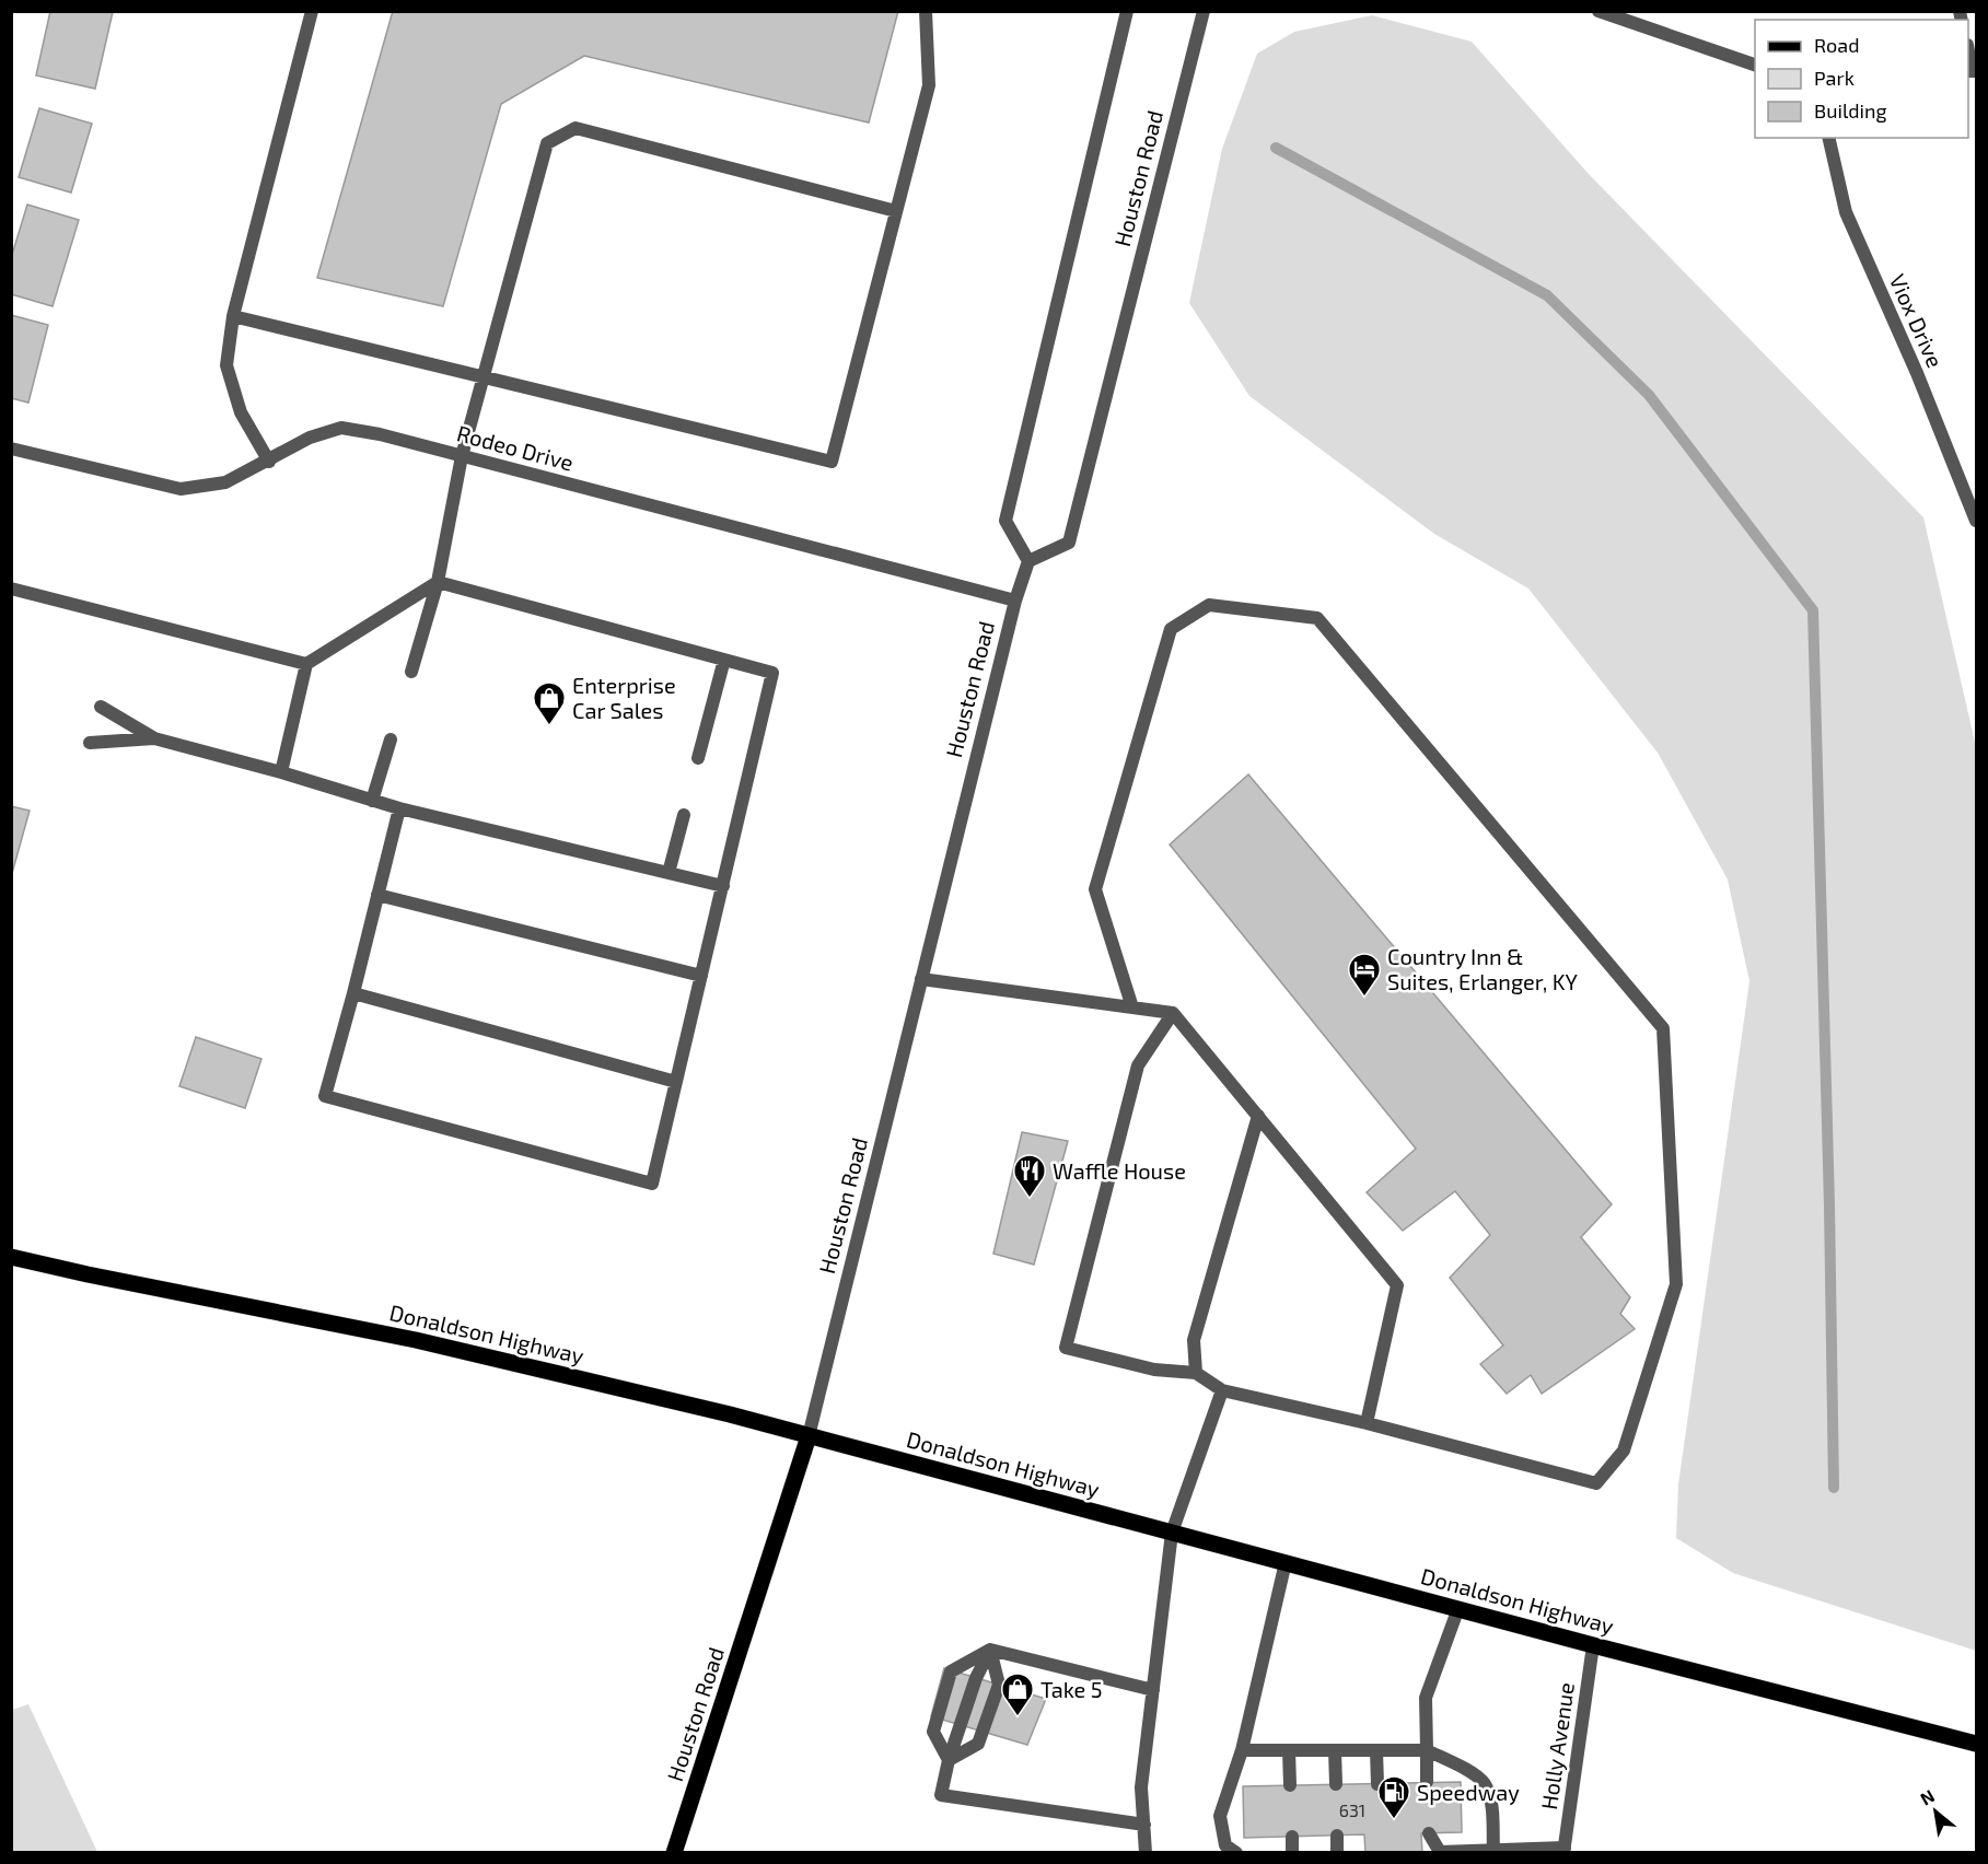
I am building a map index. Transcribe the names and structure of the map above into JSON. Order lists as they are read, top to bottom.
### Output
{
  "streets": {
    "main road": ["Houston Road", "Donaldson Highway"],
    "street": ["Viox Drive", "Rodeo Drive", "Holly Avenue"]
  },
  "crossings": [
    ["Houston Road", "Rodeo Drive"],
    ["Houston Road", "Donaldson Highway"],
    ["Donaldson Highway", "Holly Avenue"]
  ],
  "places": {
    "shop": ["Enterprise Car Sales", "Take 5"],
    "hotel": ["Country Inn & Suites, Erlanger, KY"],
    "restaurant": ["Waffle House"],
    "fuel station": ["Speedway"]
  },
  "house_numbers": ["631"],
  "legend": ["Road", "Park", "Building"],
  "north": "top left"
}
